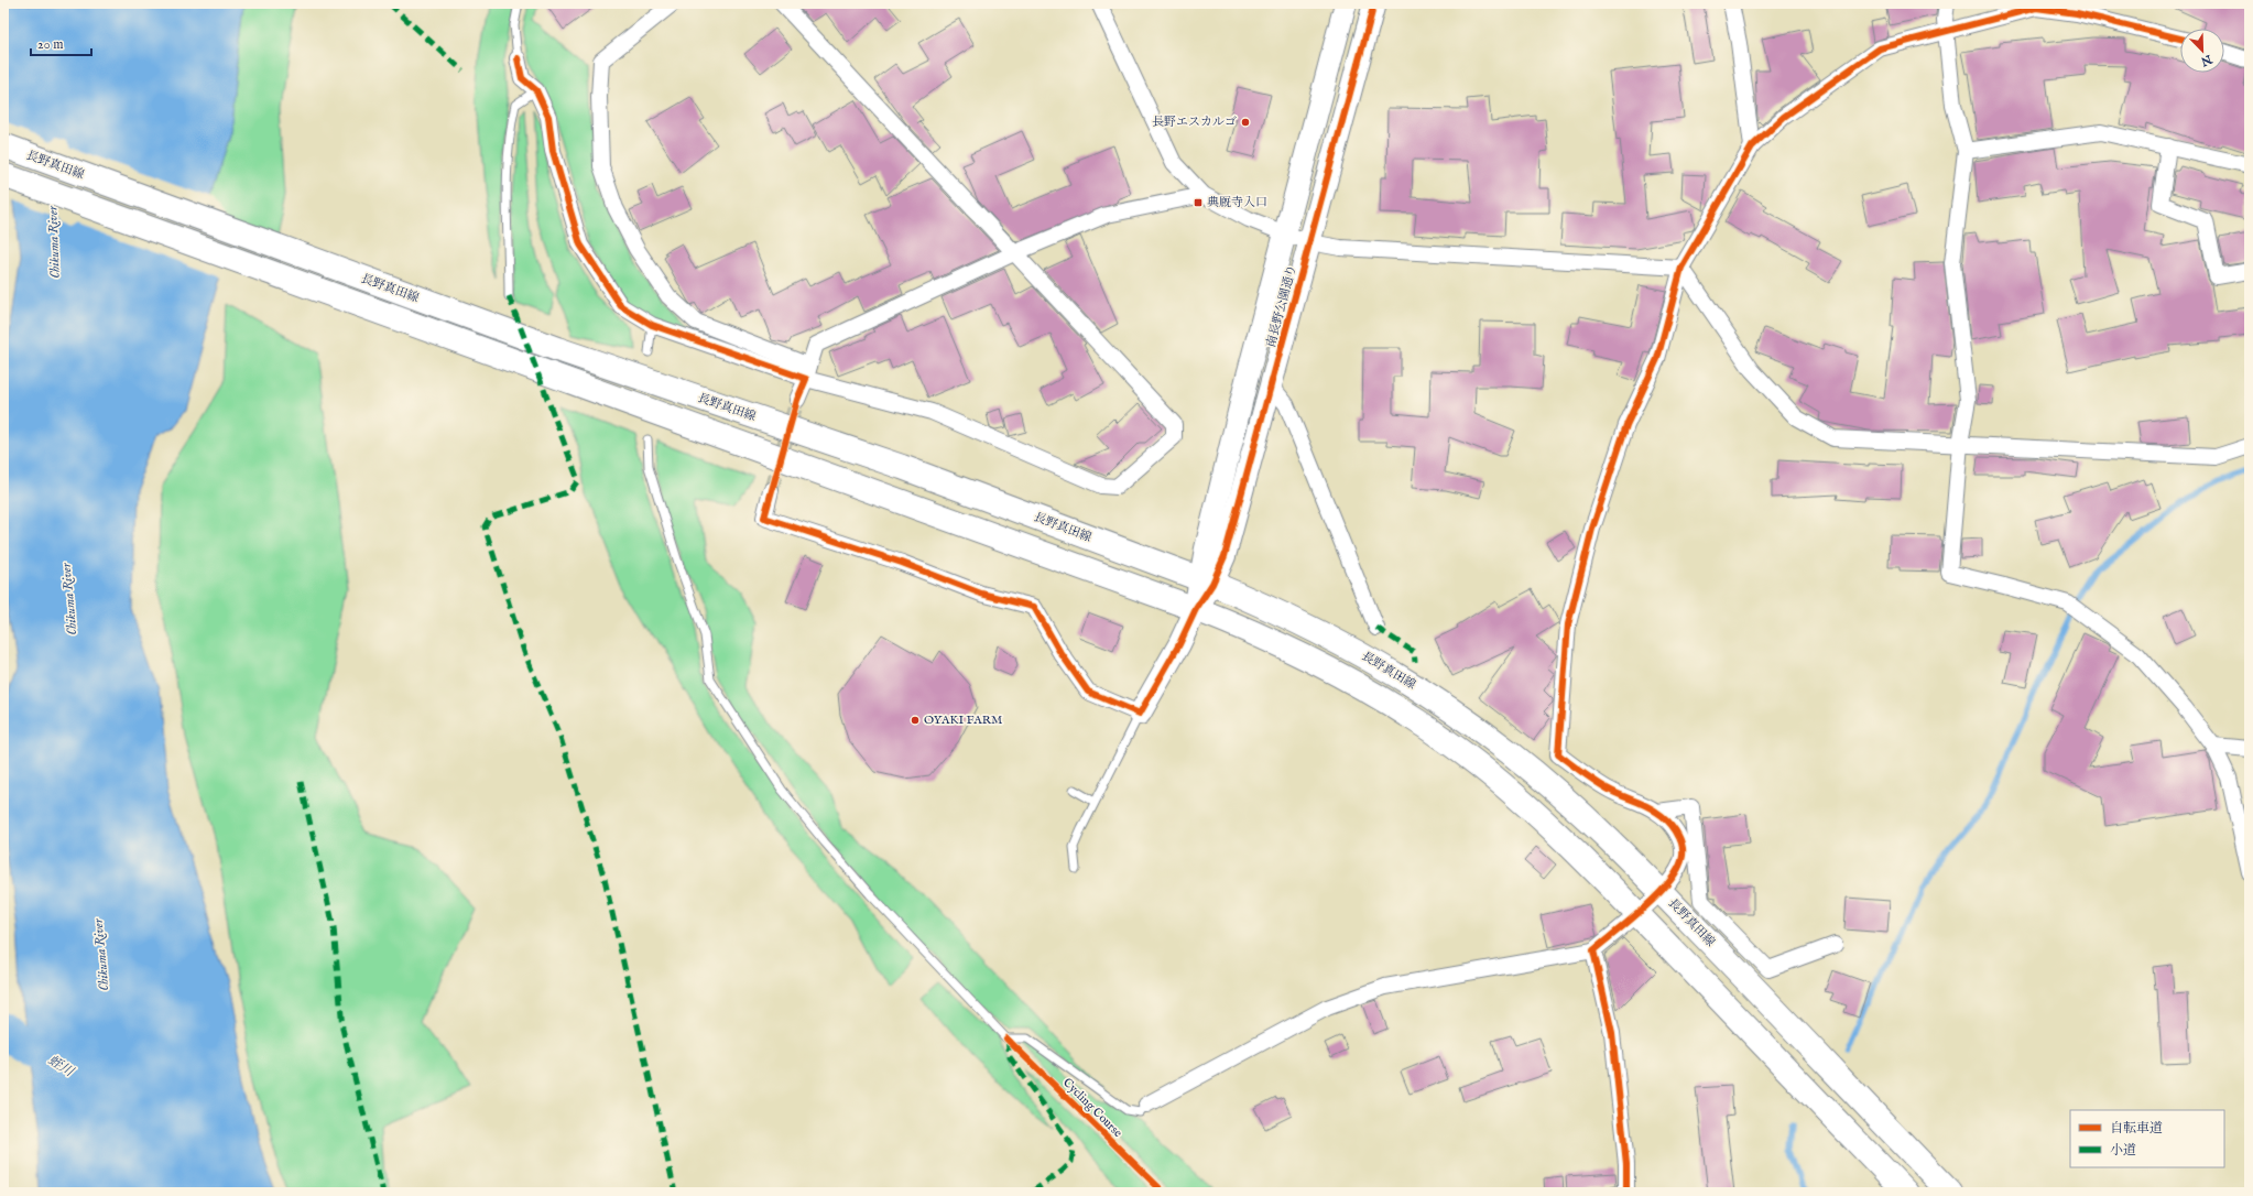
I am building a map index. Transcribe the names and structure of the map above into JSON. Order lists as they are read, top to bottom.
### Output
{
  "streets": {
    "main road": ["長野真田線"],
    "street": ["南長野公園通り"],
    "cycle path": ["Cycling Course"]
  },
  "crossings": [
    ["長野真田線", "南長野公園通り"]
  ],
  "water": ["Chikuma River", "蛭川"],
  "places": {
    "other": ["長野エスカルゴ", "OYAKI FARM"],
    "transit": ["典厩寺入口"]
  },
  "legend": ["自転車道", "小道"],
  "scale_bar": "20 m",
  "north": "bottom right"
}
